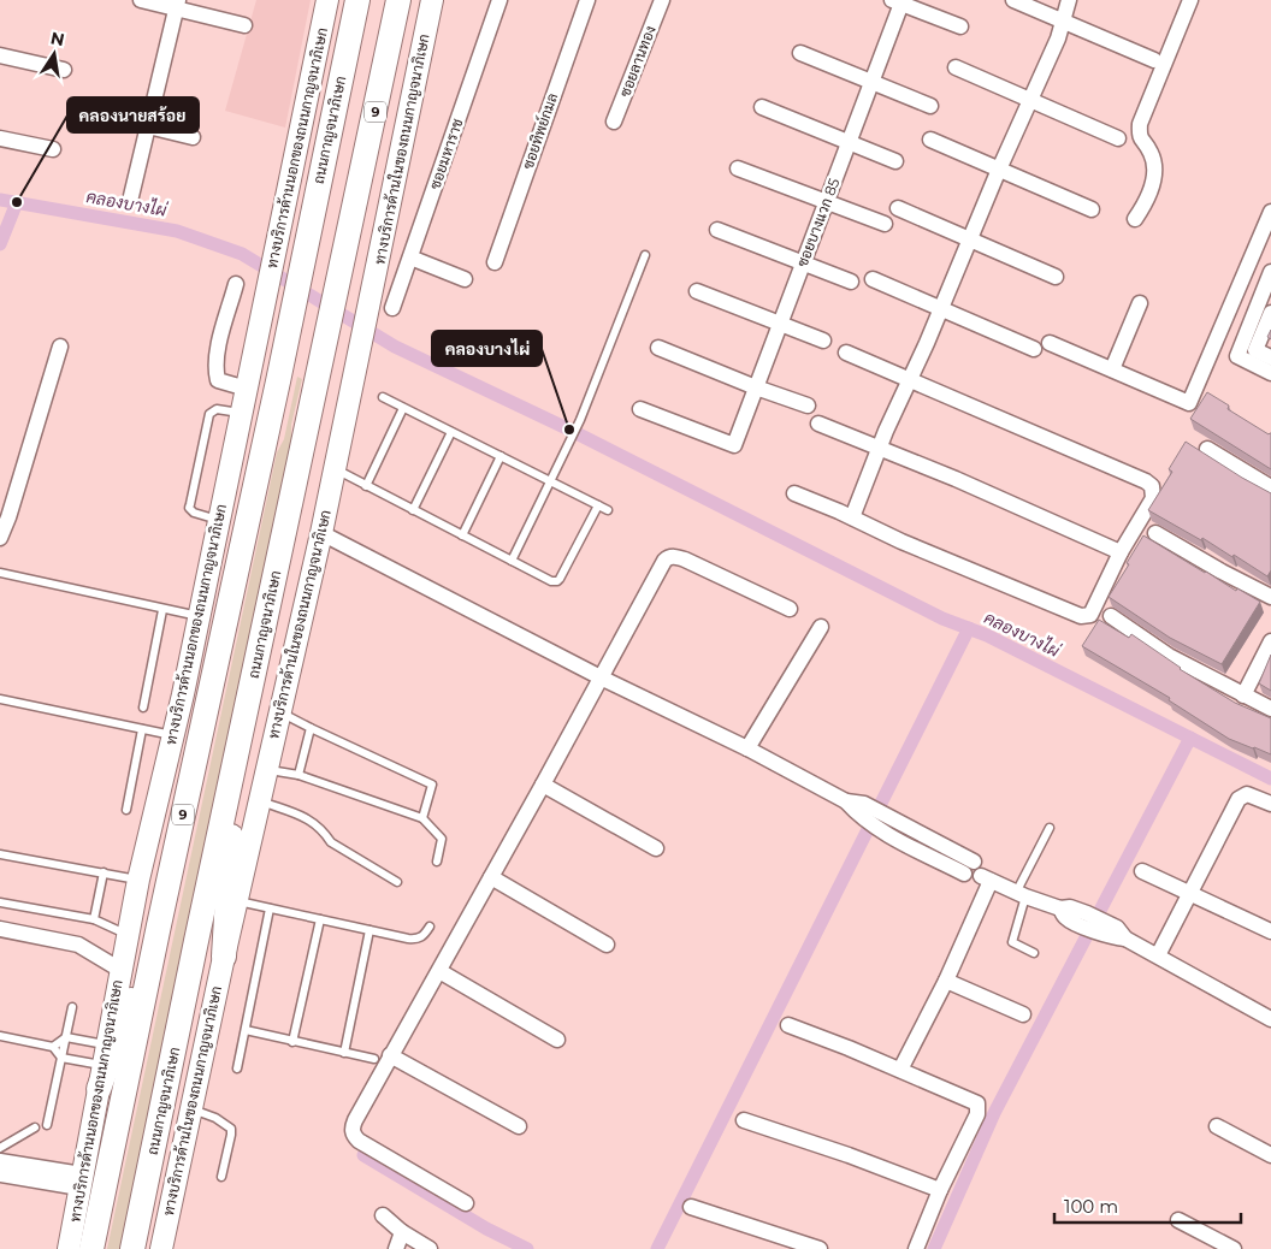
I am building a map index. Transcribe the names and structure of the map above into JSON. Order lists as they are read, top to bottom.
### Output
{
  "streets": {
    "highway": ["9", "ถนนกาญจนาภิเษก"],
    "main road": ["ทางบริการด้านนอกของถนนกาญจนาภิเษก", "ทางบริการด้านในของถนนกาญจนาภิเษก"],
    "street": [
      "ซอยลานทอง",
      "ซอยทิพย์กมล",
      "ซอยมหาราช",
      "ซอยบางแวก 85"
    ]
  },
  "water": ["คลองบางไผ่"],
  "places": ["คลองนายสร้อย", "คลองบางไผ่"],
  "scale_bar": "100 m",
  "north": "top"
}
